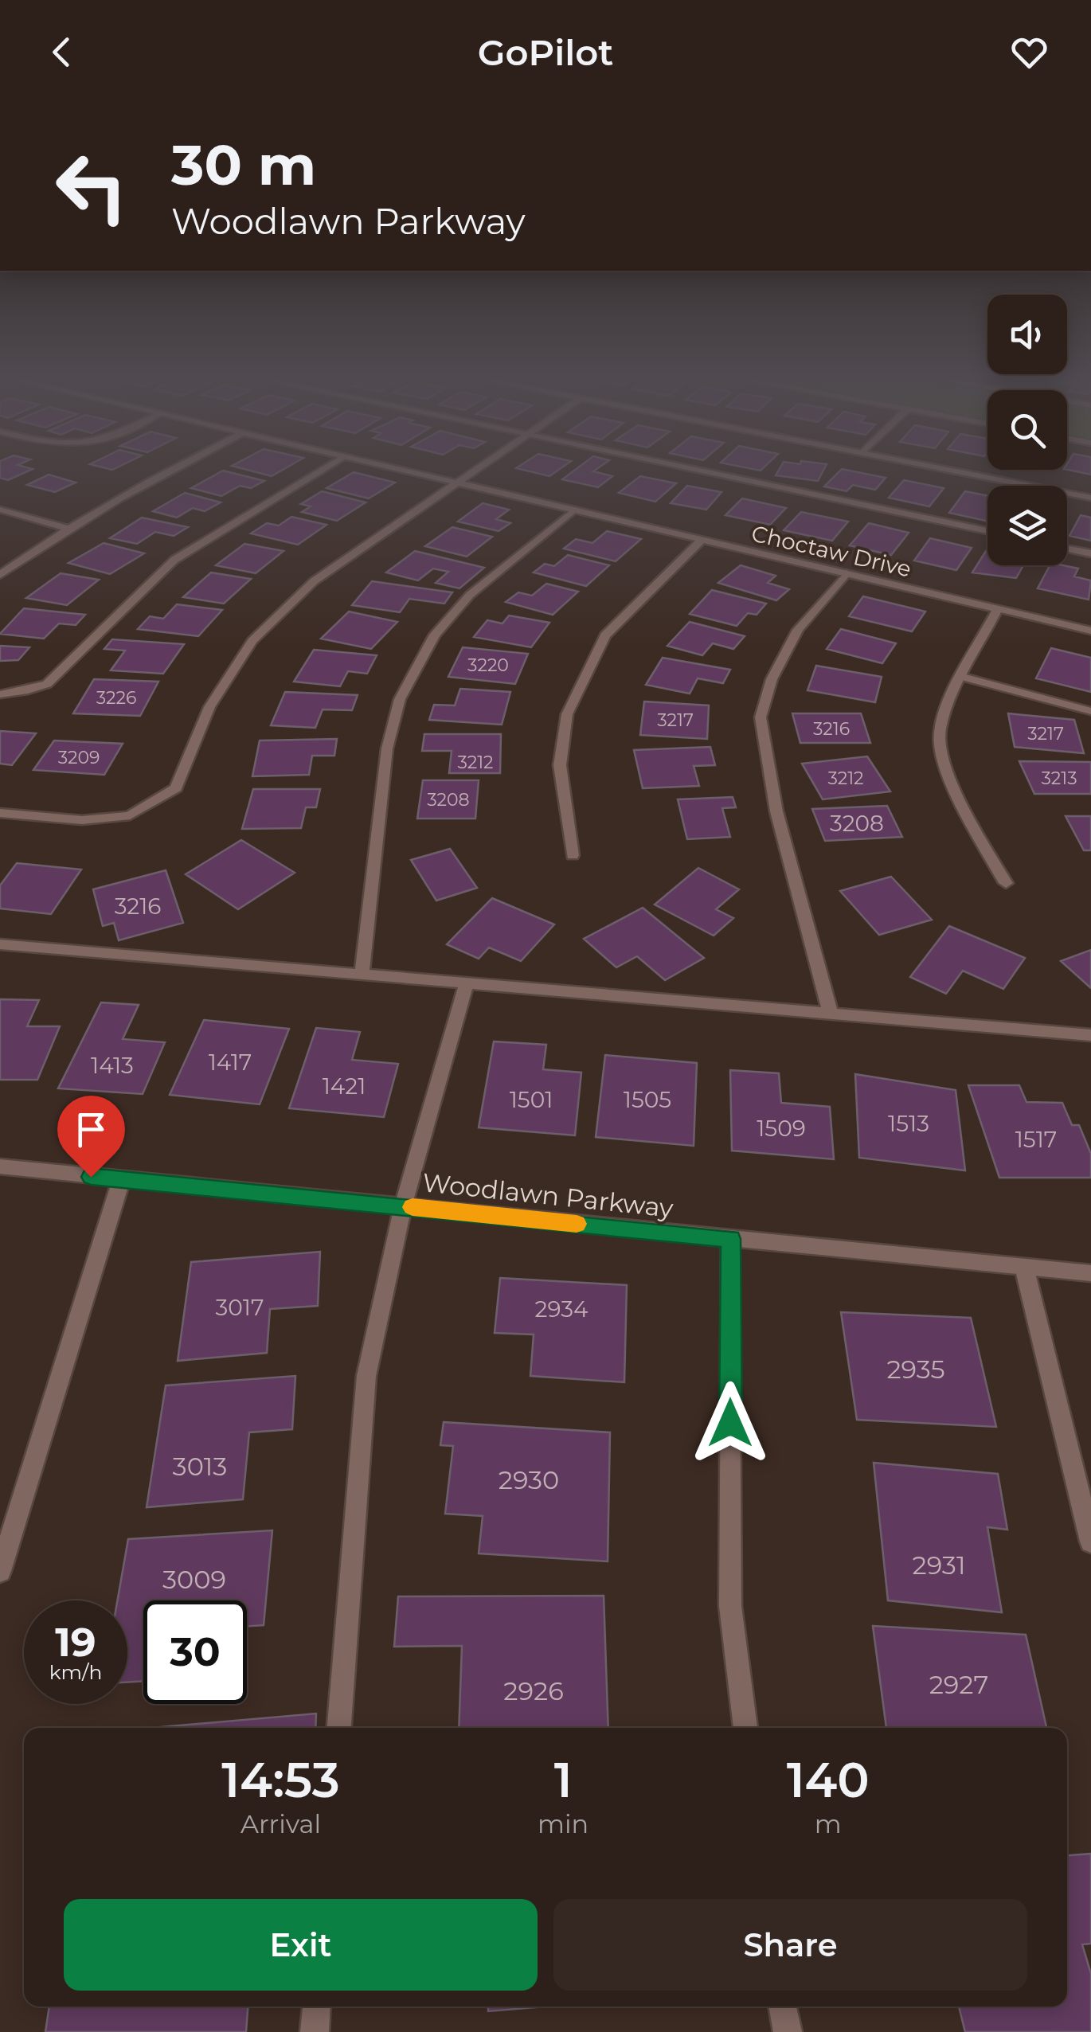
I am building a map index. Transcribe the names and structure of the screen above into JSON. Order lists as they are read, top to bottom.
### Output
{
  "streets": {
    "street": ["Choctaw Drive", "Woodlawn Parkway"]
  },
  "house_numbers": [
    "3220",
    "3226",
    "3217",
    "3216",
    "3217",
    "3209",
    "3212",
    "3212",
    "3213",
    "3208",
    "3208",
    "3216",
    "1417",
    "1413",
    "1421",
    "1501",
    "1505",
    "1513",
    "1509",
    "1517",
    "3017",
    "2934",
    "2935",
    "3013",
    "2930",
    "2931",
    "3009",
    "2927",
    "2926"
  ],
  "page": {
    "header": "GoPilot",
    "turn": ["30 m", "Woodlawn Parkway"],
    "speed": "19 km/h",
    "limit": "30",
    "eta": [
      "14:53",
      "Arrival",
      "1",
      "min",
      "140",
      "m"
    ],
    "buttons": ["Exit", "Share"]
  }
}
